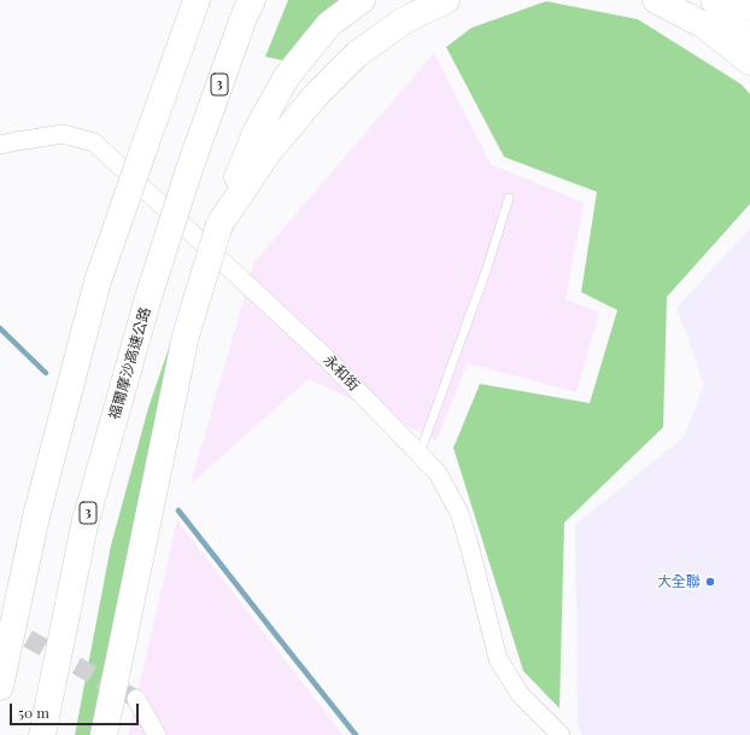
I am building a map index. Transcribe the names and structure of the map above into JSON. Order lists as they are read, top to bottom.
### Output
{
  "streets": {
    "highway": ["3", "福爾摩沙高速公路"],
    "street": ["永和街"]
  },
  "places": ["大全聯"],
  "scale_bar": "50 m"
}
